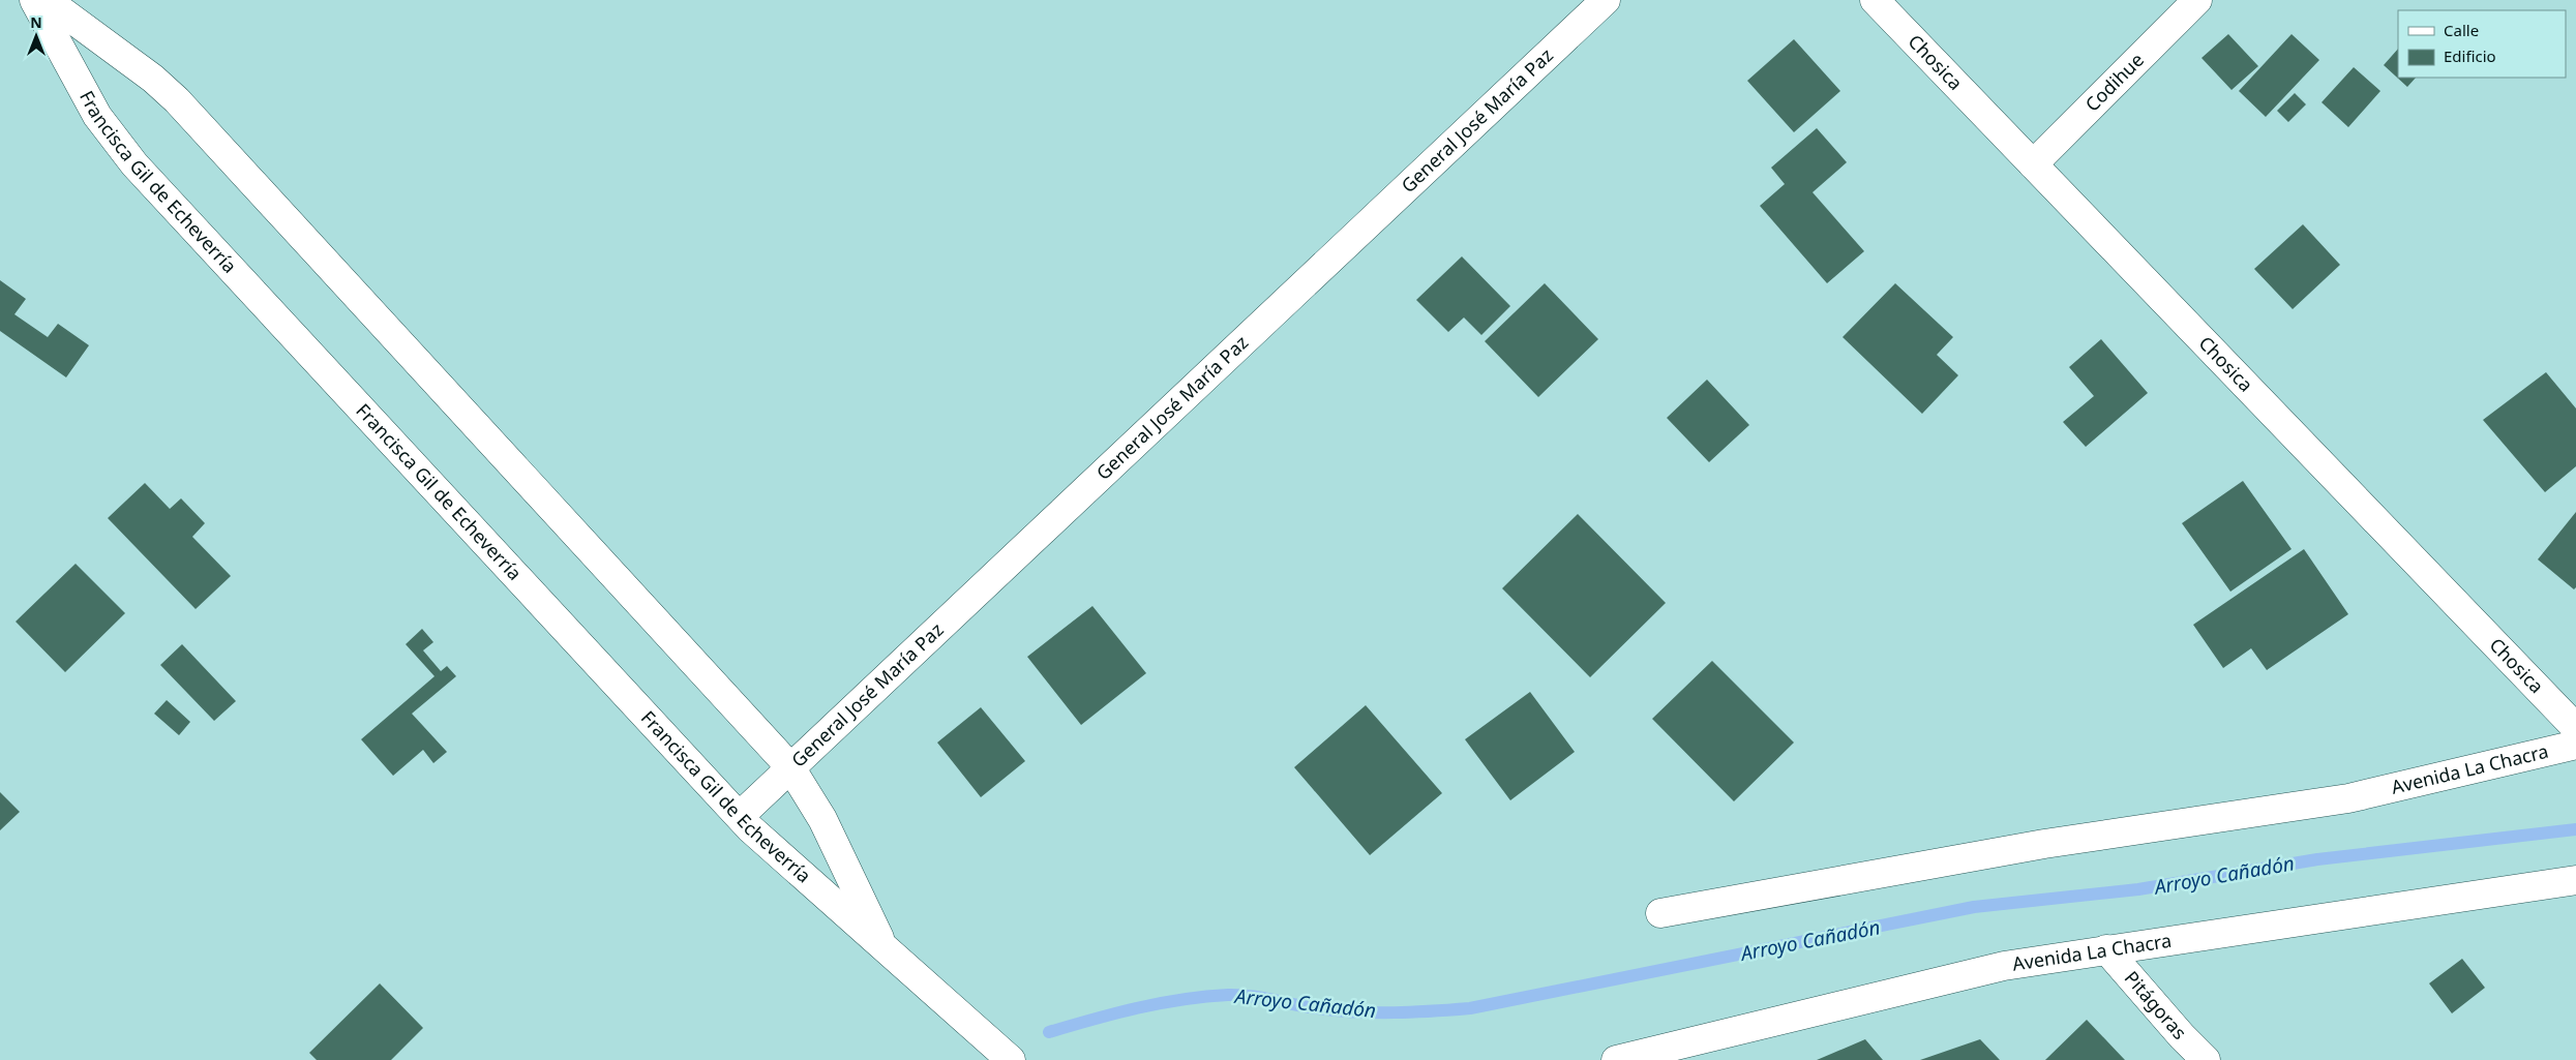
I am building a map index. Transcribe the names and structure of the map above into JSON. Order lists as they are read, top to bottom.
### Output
{
  "streets": {
    "street": [
      "Chosica",
      "Codihue",
      "General José María Paz",
      "Francisca Gil de Echeverría",
      "Avenida La Chacra",
      "Pitágoras"
    ]
  },
  "crossings": [
    ["Chosica", "Codihue"],
    ["General José María Paz", "Francisca Gil de Echeverría"],
    ["Avenida La Chacra", "Pitágoras"]
  ],
  "water": ["Arroyo Cañadón"],
  "legend": ["Calle", "Edificio"],
  "north": "top"
}
